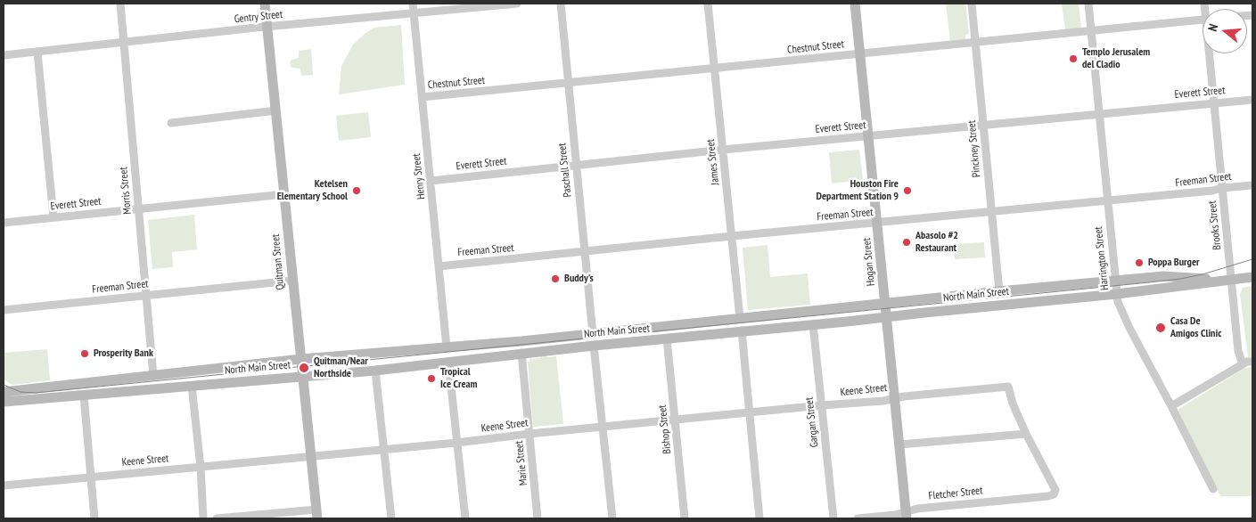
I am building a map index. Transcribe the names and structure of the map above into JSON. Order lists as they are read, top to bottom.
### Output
{
  "streets": {
    "main road": ["Quitman Street", "Hogan Street", "North Main Street"],
    "street": [
      "Gentry Street",
      "Chestnut Street",
      "Everett Street",
      "Pinckney Street",
      "James Street",
      "Paschall Street",
      "Henry Street",
      "Freeman Street",
      "Morris Street",
      "Brooks Street",
      "Harrington Street",
      "Keene Street",
      "Gargan Street",
      "Bishop Street",
      "Marie Street",
      "Fletcher Street"
    ]
  },
  "crossings": [
    ["Gentry Street", "Henry Street"],
    ["Gentry Street", "Morris Street"],
    ["Gentry Street", "Quitman Street"],
    ["Chestnut Street", "Pinckney Street"],
    ["Chestnut Street", "James Street"],
    ["Chestnut Street", "Paschall Street"],
    ["Chestnut Street", "Henry Street"],
    ["Chestnut Street", "Harrington Street"],
    ["Chestnut Street", "Hogan Street"],
    ["Everett Street", "Pinckney Street"],
    ["Everett Street", "James Street"],
    ["Everett Street", "Paschall Street"],
    ["Everett Street", "Henry Street"],
    ["Everett Street", "Morris Street"],
    ["Everett Street", "Brooks Street"],
    ["Everett Street", "Harrington Street"],
    ["Everett Street", "Quitman Street"],
    ["Everett Street", "Hogan Street"],
    ["Pinckney Street", "Freeman Street"],
    ["Pinckney Street", "North Main Street"],
    ["James Street", "Freeman Street"],
    ["James Street", "North Main Street"],
    ["Paschall Street", "Freeman Street"],
    ["Paschall Street", "North Main Street"],
    ["Henry Street", "Freeman Street"],
    ["Henry Street", "North Main Street"],
    ["Freeman Street", "Morris Street"],
    ["Freeman Street", "Brooks Street"],
    ["Freeman Street", "Harrington Street"],
    ["Freeman Street", "Quitman Street"],
    ["Freeman Street", "Hogan Street"],
    ["Morris Street", "North Main Street"],
    ["Brooks Street", "North Main Street"],
    ["Harrington Street", "North Main Street"],
    ["Quitman Street", "North Main Street"],
    ["Quitman Street", "Keene Street"],
    ["Hogan Street", "North Main Street"],
    ["Hogan Street", "Keene Street"],
    ["Hogan Street", "Fletcher Street"],
    ["North Main Street", "Gargan Street"],
    ["North Main Street", "Bishop Street"],
    ["North Main Street", "Marie Street"],
    ["Keene Street", "Gargan Street"],
    ["Keene Street", "Bishop Street"],
    ["Keene Street", "Marie Street"],
    ["Keene Street", "Fletcher Street"]
  ],
  "places": [
    "Templo Jerusalem del Cladio",
    "Ketelsen Elementary School",
    "Houston Fire Department Station 9",
    "Abasolo #2 Restaurant",
    "Poppa Burger",
    "Buddy's",
    "Casa De Amigos Clinic",
    "Prosperity Bank",
    "Quitman/Near Northside",
    "Tropical Ice Cream"
  ],
  "north": "left"
}
